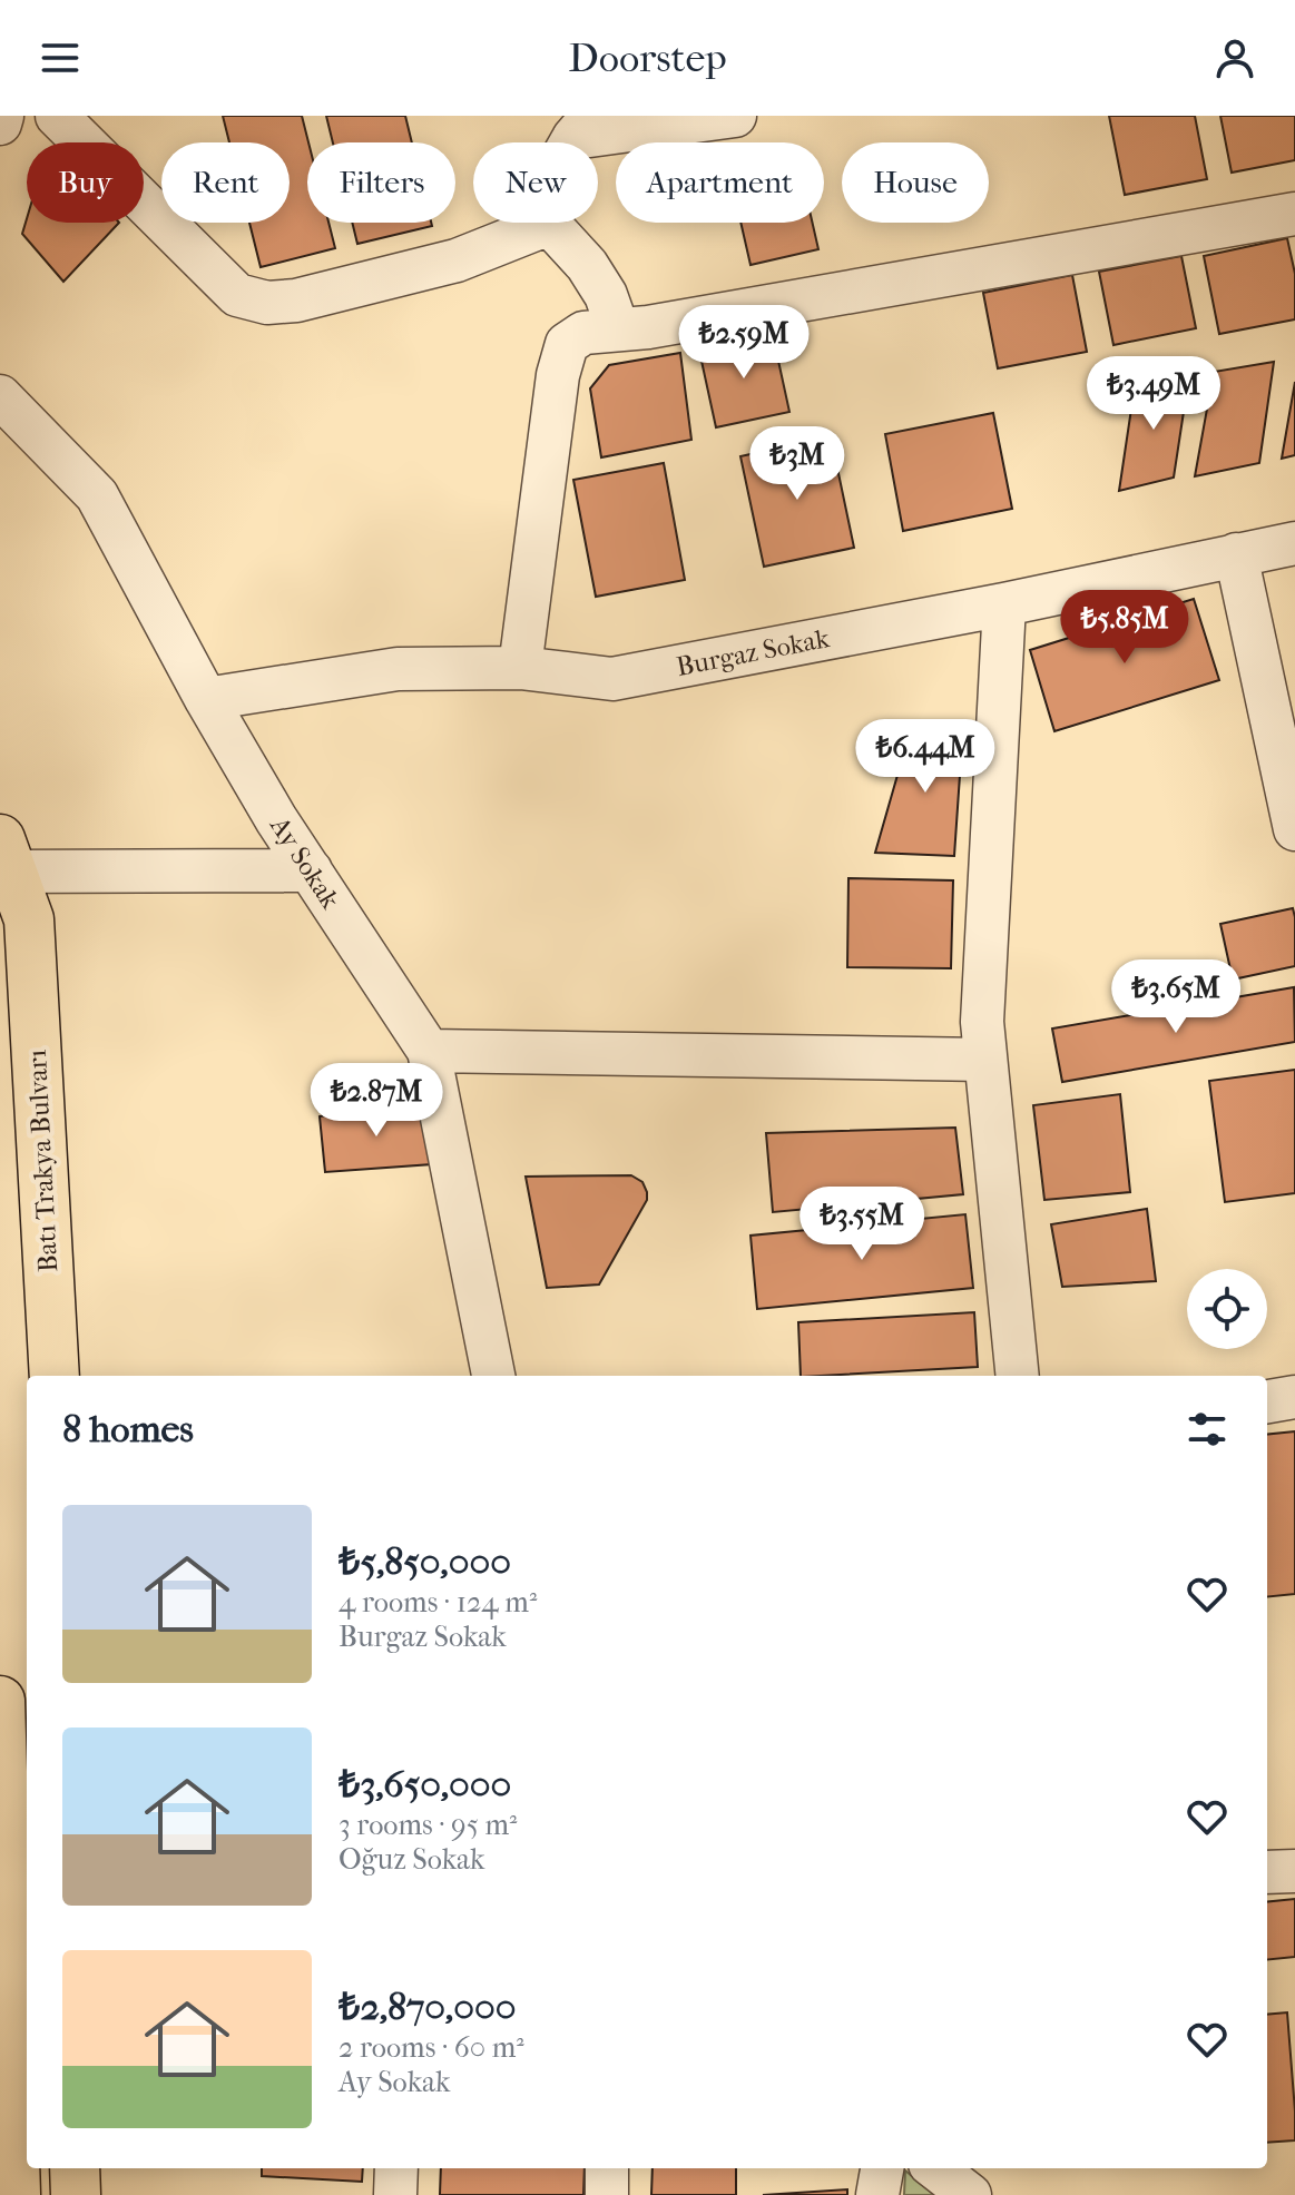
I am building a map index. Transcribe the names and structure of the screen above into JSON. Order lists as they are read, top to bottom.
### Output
{
  "streets": {
    "main road": ["Batı Trakya Bulvarı"],
    "street": ["Burgaz Sokak", "Ay Sokak"]
  },
  "crossings": [
    ["Burgaz Sokak", "Ay Sokak"]
  ],
  "page": {
    "header": "Doorstep",
    "chip": [
      "Buy",
      "Rent",
      "Filters",
      "New",
      "Apartment",
      "House"
    ],
    "price": [
      "₺2.59M",
      "₺3.49M",
      "₺3M",
      "₺5.85M",
      "₺6.44M",
      "₺3.65M",
      "₺2.87M",
      "₺3.55M"
    ],
    "heading": "8 homes",
    "list": [
      {
        "name": "₺5,850,000",
        "note": "4 rooms · 124 m² · Burgaz Sokak"
      },
      {
        "name": "₺3,650,000",
        "note": "3 rooms · 95 m² · Oğuz Sokak"
      },
      {
        "name": "₺2,870,000",
        "note": "2 rooms · 60 m² · Ay Sokak"
      }
    ]
  }
}
